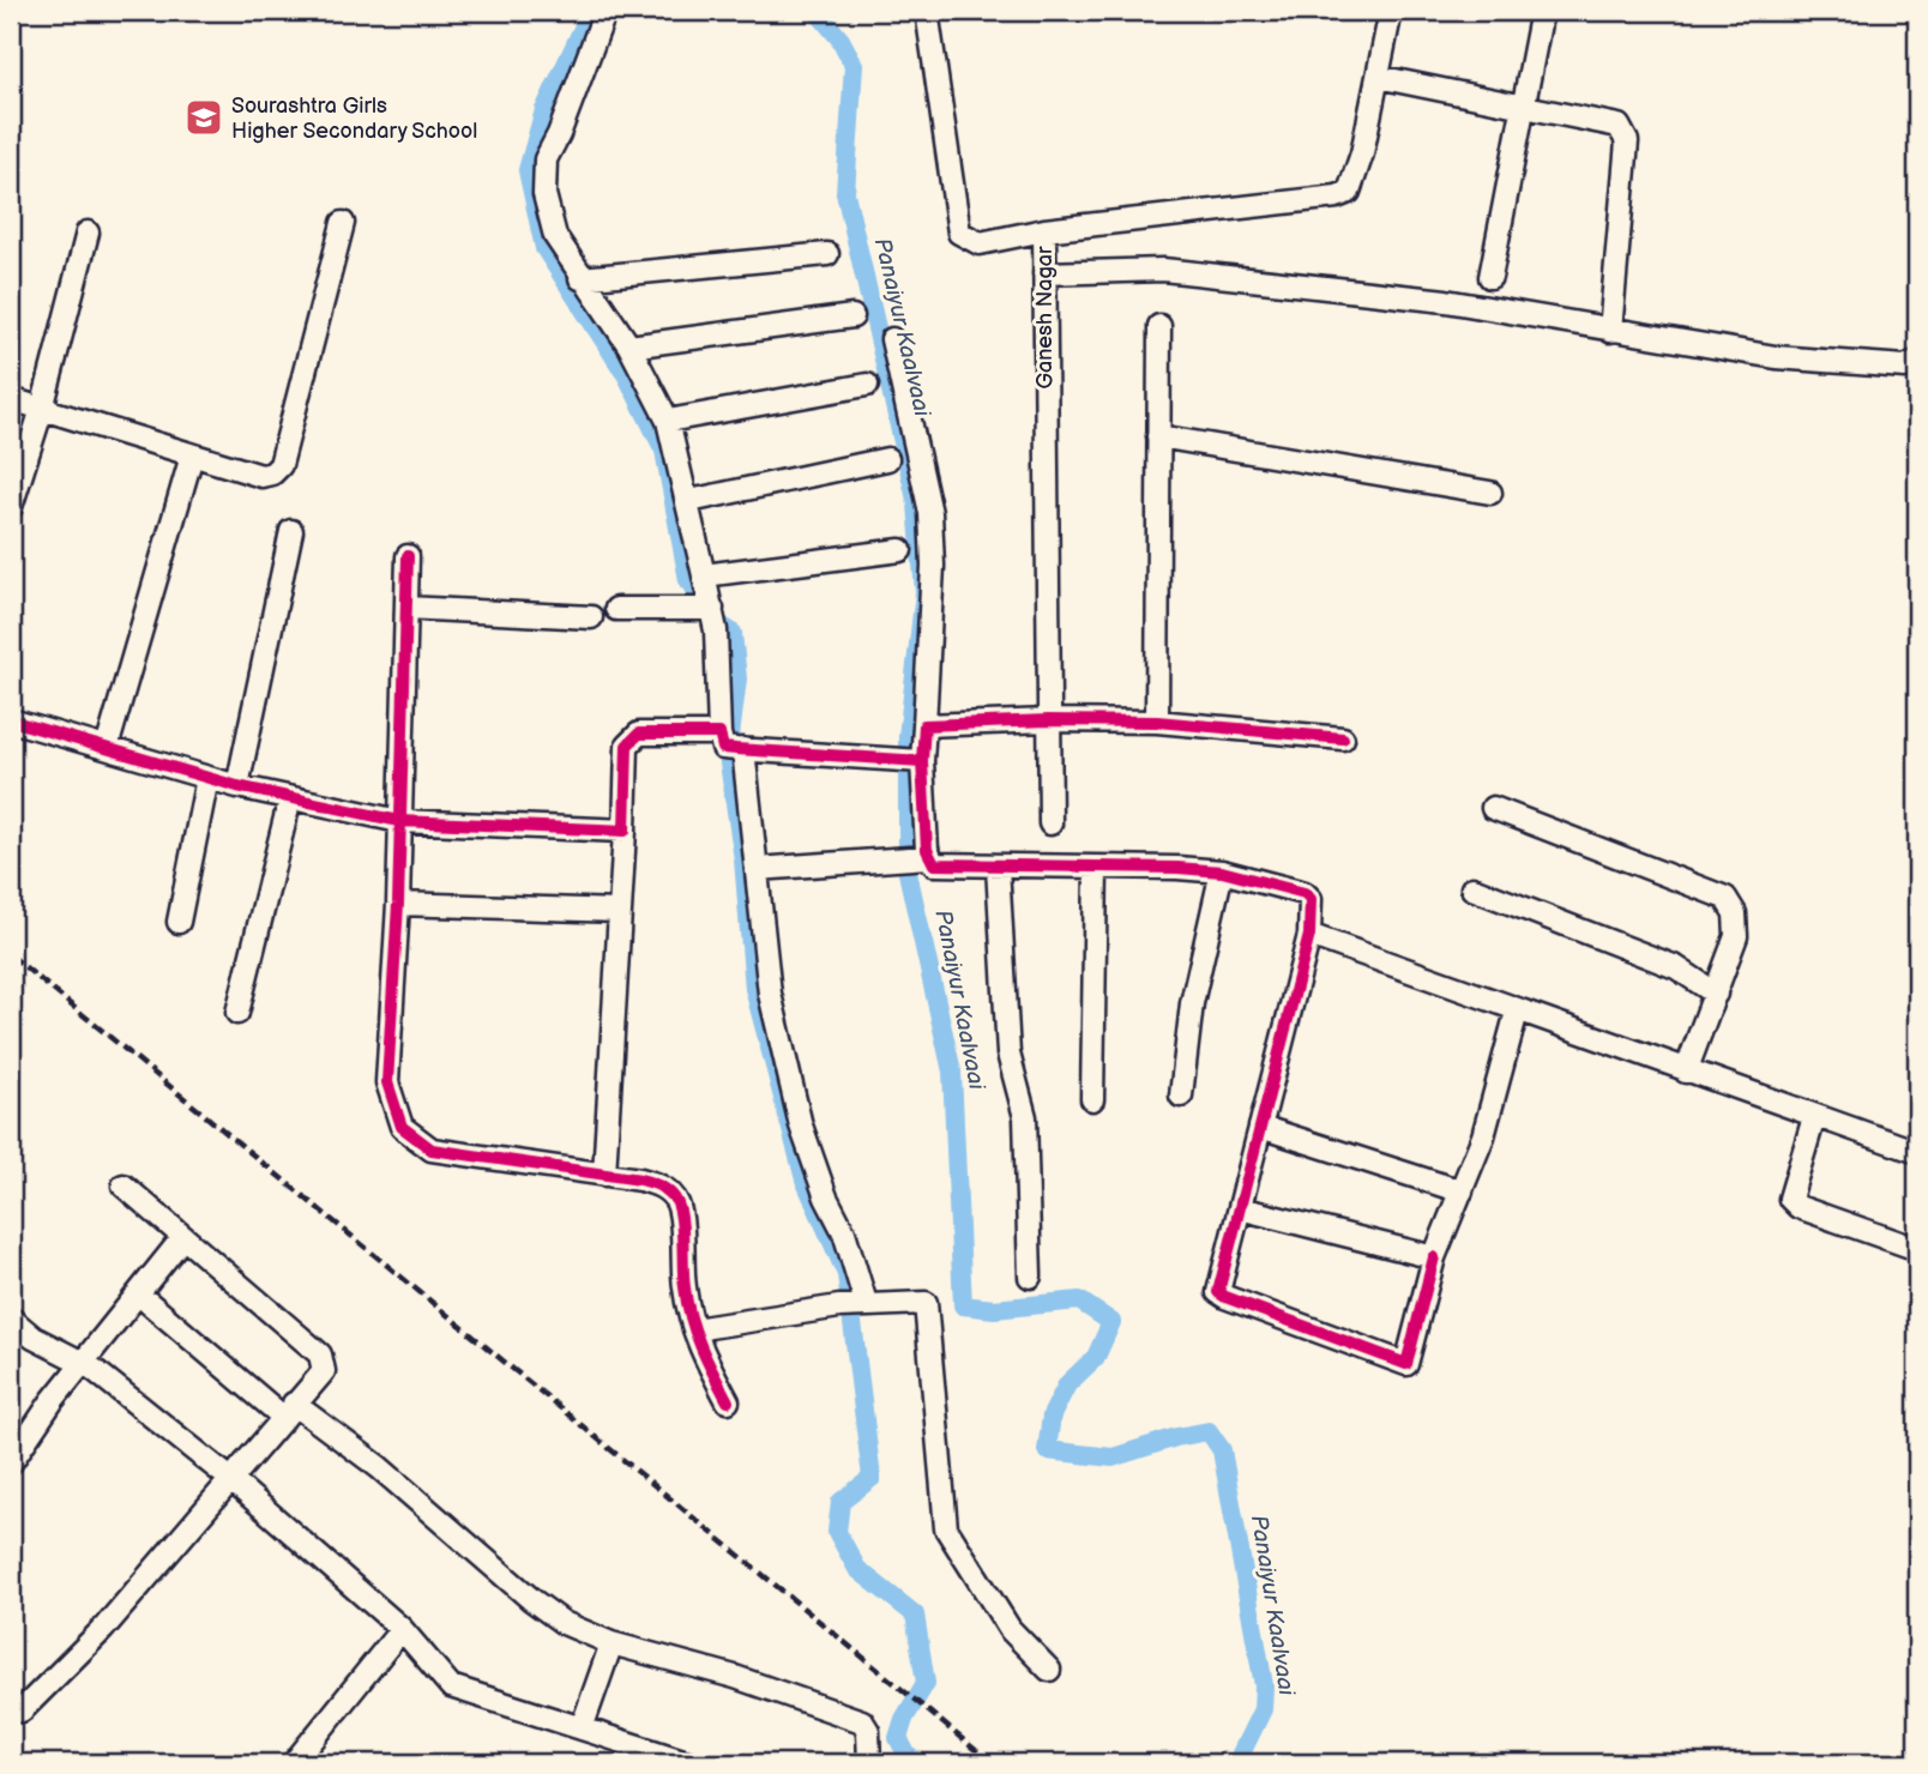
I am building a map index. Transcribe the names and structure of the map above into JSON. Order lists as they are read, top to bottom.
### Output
{
  "streets": {
    "street": ["Ganesh Nagar"]
  },
  "water": ["Panaiyur Kaalvaai"],
  "places": {
    "school or university": ["Sourashtra Girls Higher Secondary School"]
  }
}
